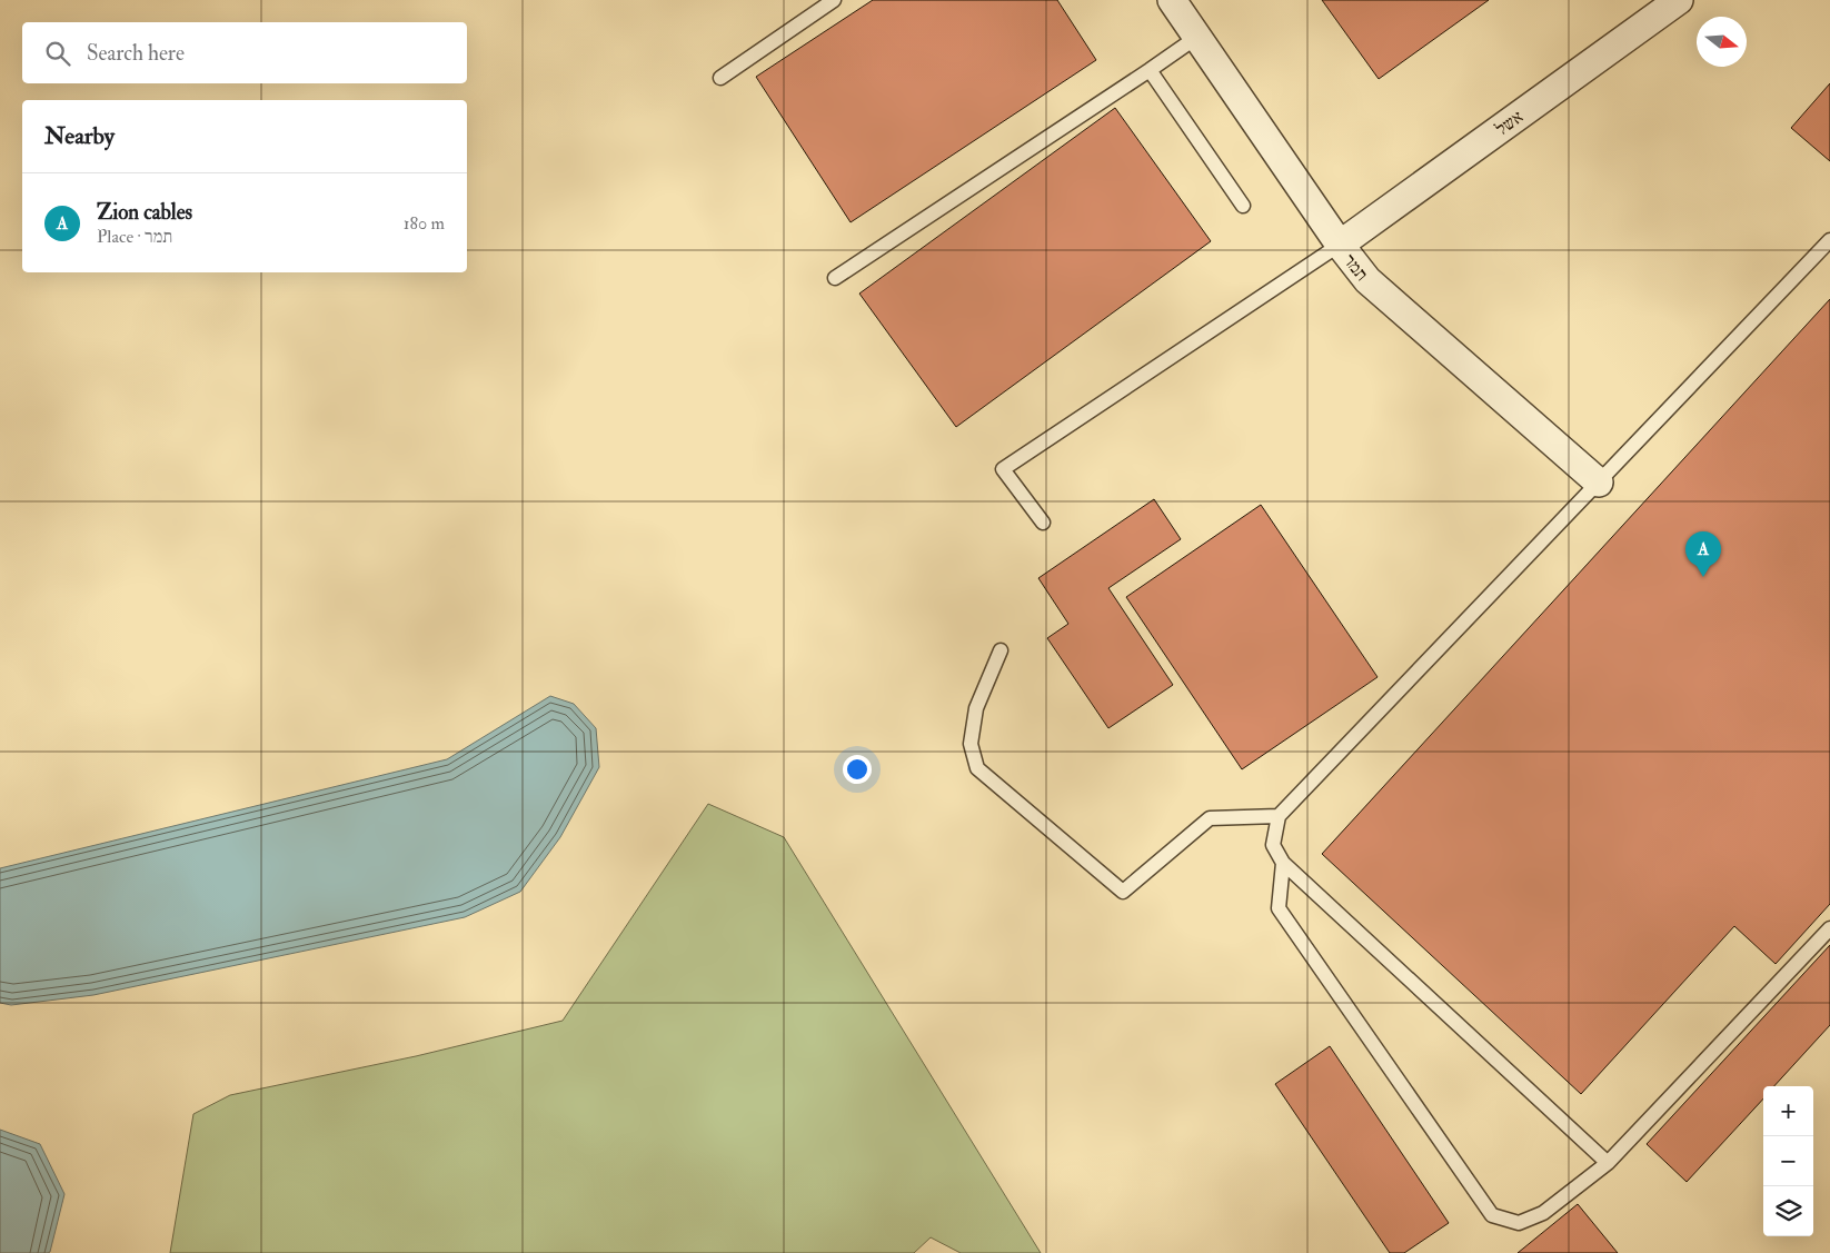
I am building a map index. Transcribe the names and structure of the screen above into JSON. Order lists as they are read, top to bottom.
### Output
{
  "streets": {
    "street": ["אשל", "תמר"]
  },
  "crossings": [
    ["אשל", "תמר"]
  ],
  "north": "right",
  "page": {
    "search": "Search here",
    "heading": "Nearby",
    "list": [
      {
        "mark": "A",
        "name": "Zion cables",
        "note": "Place · תמר",
        "value": "180 m"
      }
    ],
    "pins": "A",
    "map_buttons": ["+", "−"]
  }
}
